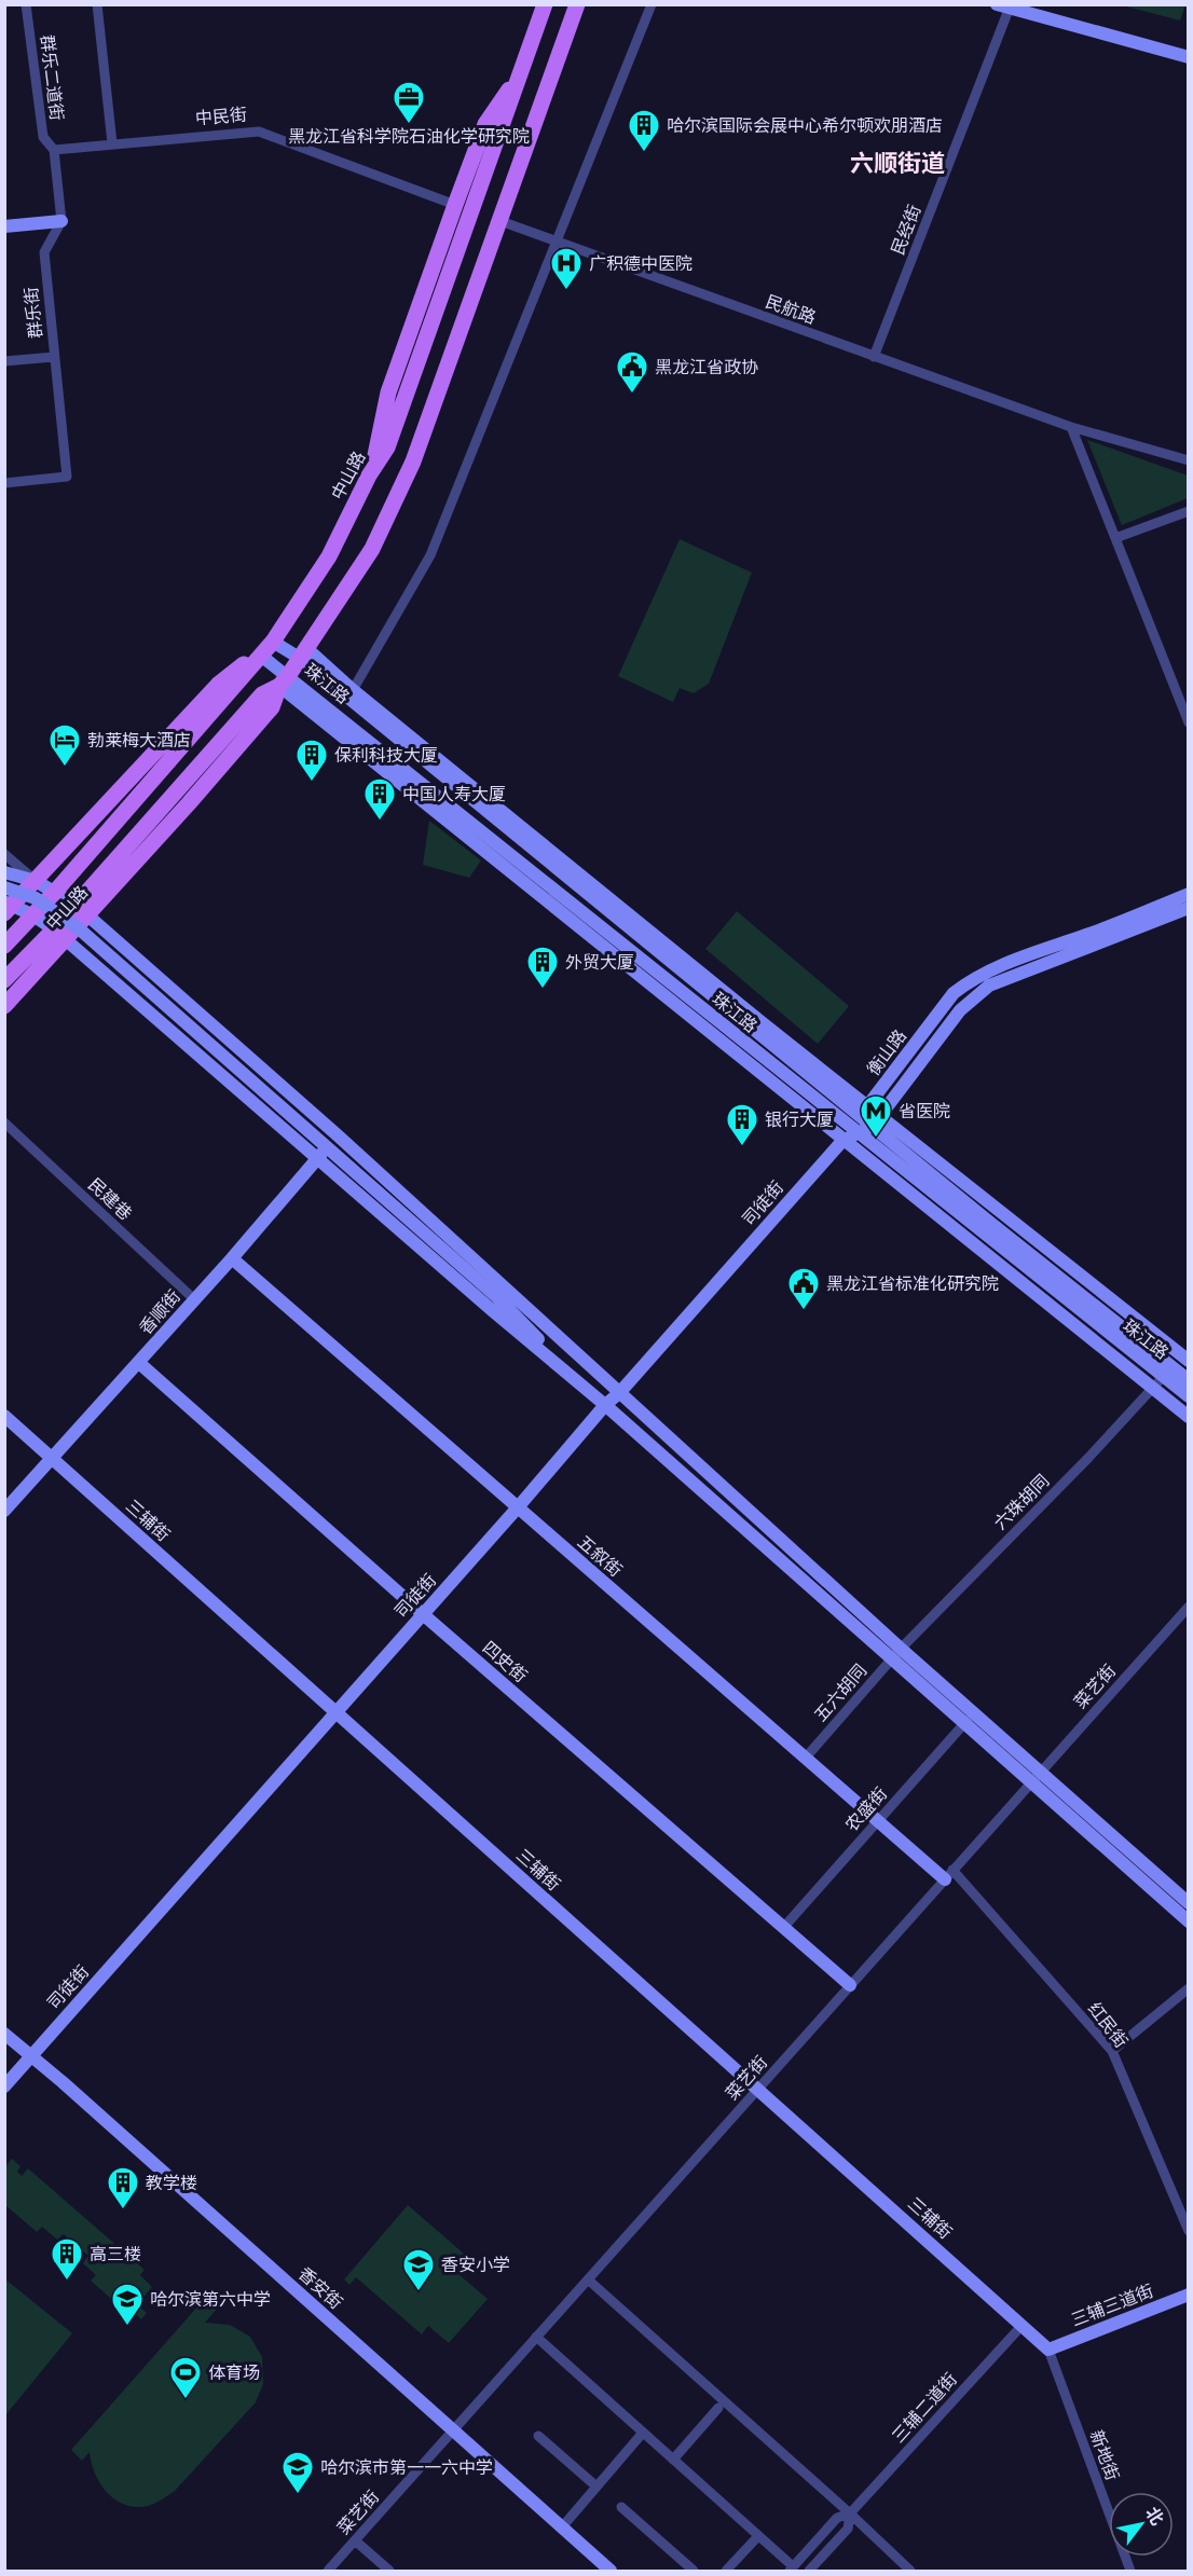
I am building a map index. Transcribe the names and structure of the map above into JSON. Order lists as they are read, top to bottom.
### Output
{
  "streets": {
    "main road": ["中山路"],
    "street": [
      "群乐二道街",
      "中民街",
      "民经街",
      "民航路",
      "群乐街",
      "珠江路",
      "衡山路",
      "民建巷",
      "司徒街",
      "香顺街",
      "六珠胡同",
      "三辅街",
      "五叙街",
      "四史街",
      "菜艺街",
      "五六胡同",
      "农盛街",
      "红民街",
      "香安街",
      "三辅三道街",
      "三辅二道街",
      "新地街"
    ]
  },
  "crossings": [
    ["群乐二道街", "中民街"],
    ["民经街", "民航路"],
    ["民航路", "中山路"],
    ["中山路", "珠江路"],
    ["珠江路", "衡山路"],
    ["珠江路", "司徒街"],
    ["珠江路", "六珠胡同"],
    ["衡山路", "司徒街"],
    ["民建巷", "香顺街"],
    ["司徒街", "三辅街"],
    ["司徒街", "五叙街"],
    ["司徒街", "四史街"],
    ["司徒街", "香安街"],
    ["香顺街", "三辅街"],
    ["香顺街", "五叙街"],
    ["香顺街", "四史街"],
    ["六珠胡同", "五六胡同"],
    ["三辅街", "菜艺街"],
    ["三辅街", "三辅三道街"],
    ["三辅街", "三辅二道街"],
    ["三辅街", "新地街"],
    ["五叙街", "菜艺街"],
    ["五叙街", "五六胡同"],
    ["五叙街", "农盛街"],
    ["五叙街", "红民街"],
    ["四史街", "菜艺街"],
    ["四史街", "农盛街"],
    ["菜艺街", "红民街"],
    ["菜艺街", "香安街"],
    ["三辅三道街", "新地街"]
  ],
  "districts": ["六顺街道"],
  "places": {
    "office": ["黑龙江省科学院石油化学研究院"],
    "building": [
      "哈尔滨国际会展中心希尔顿欢朋酒店",
      "保利科技大厦",
      "中国人寿大厦",
      "外贸大厦",
      "银行大厦",
      "教学楼",
      "高三楼"
    ],
    "hospital": ["广积德中医院"],
    "public building": ["黑龙江省政协", "黑龙江省标准化研究院"],
    "hotel": ["勃莱梅大酒店"],
    "metro station": ["省医院"],
    "school or university": ["香安小学", "哈尔滨第六中学", "哈尔滨市第一一六中学"],
    "sports": ["体育场"]
  },
  "north": "top right"
}
